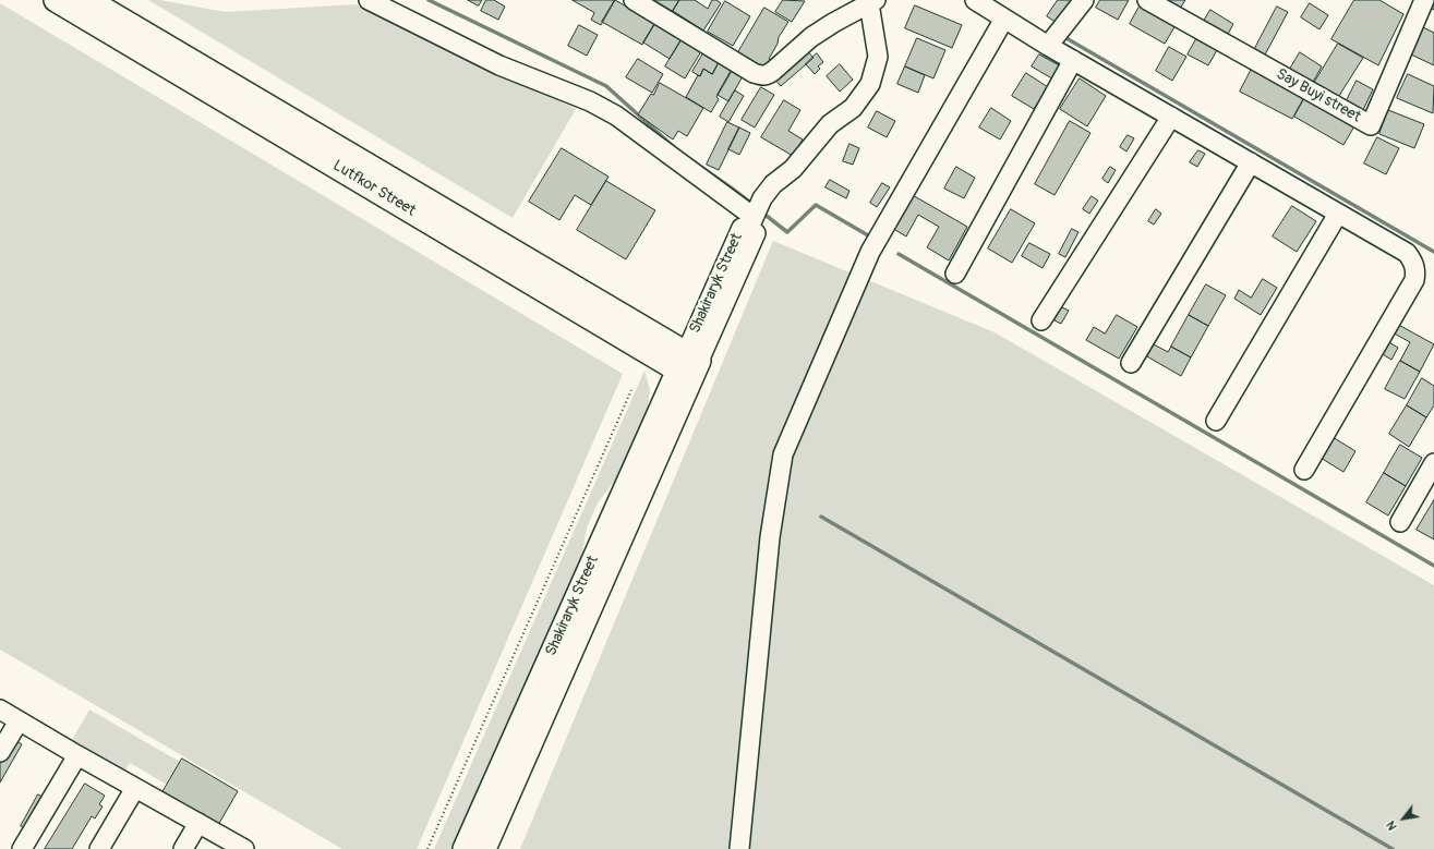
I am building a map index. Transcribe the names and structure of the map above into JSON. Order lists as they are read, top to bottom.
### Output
{
  "streets": {
    "main road": ["Lutfkor Street", "Shakiraryk Street"],
    "street": ["Say Buyi street"]
  },
  "crossings": [
    ["Lutfkor Street", "Shakiraryk Street"]
  ],
  "north": "bottom left"
}
